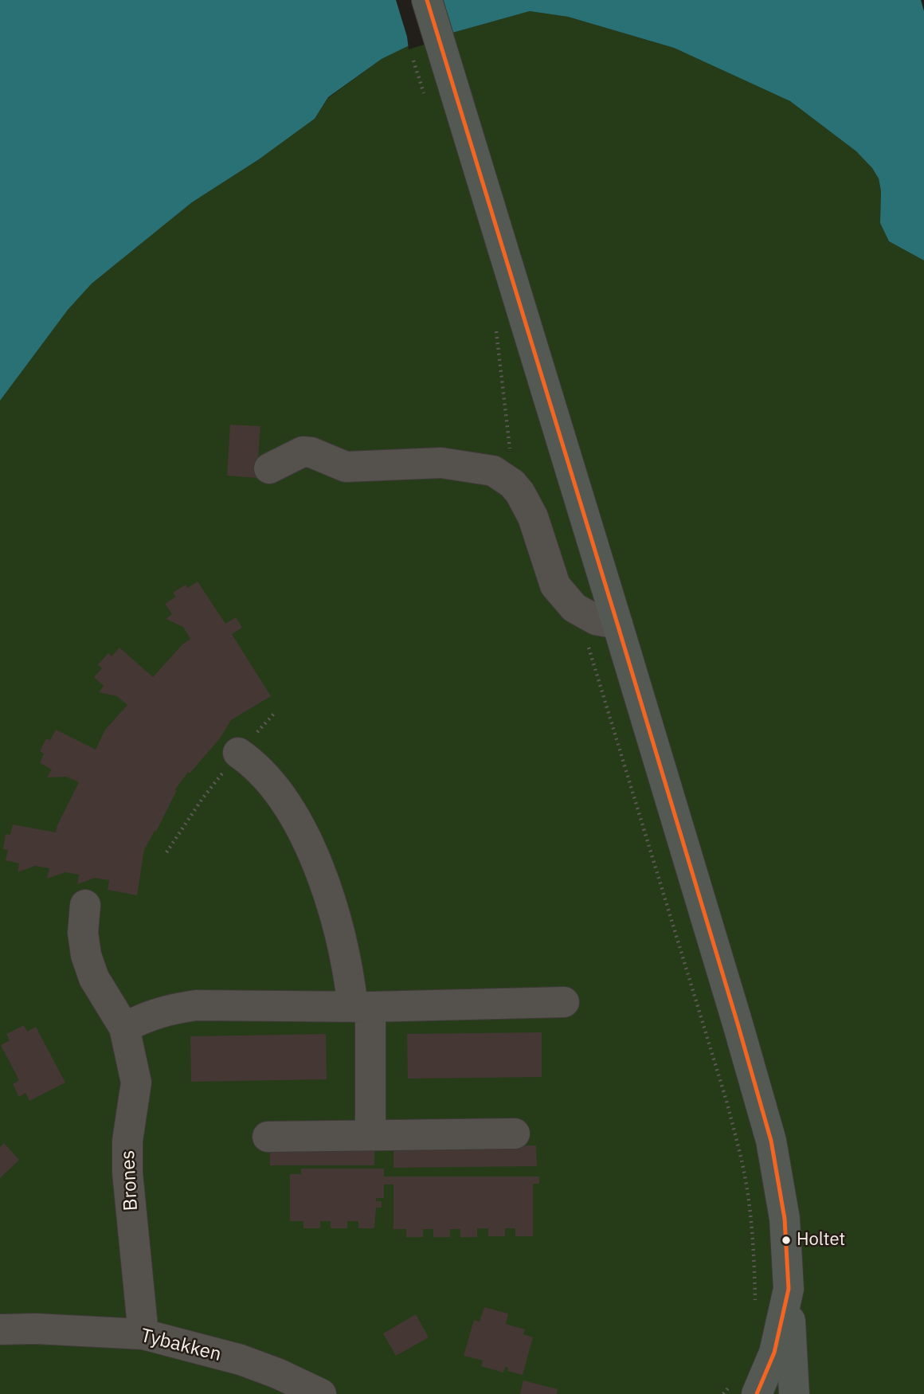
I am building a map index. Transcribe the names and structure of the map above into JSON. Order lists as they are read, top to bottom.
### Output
{
  "streets": {
    "street": ["Brones", "Tybakken"]
  },
  "crossings": [
    ["Brones", "Tybakken"]
  ],
  "places": ["Holtet"]
}
